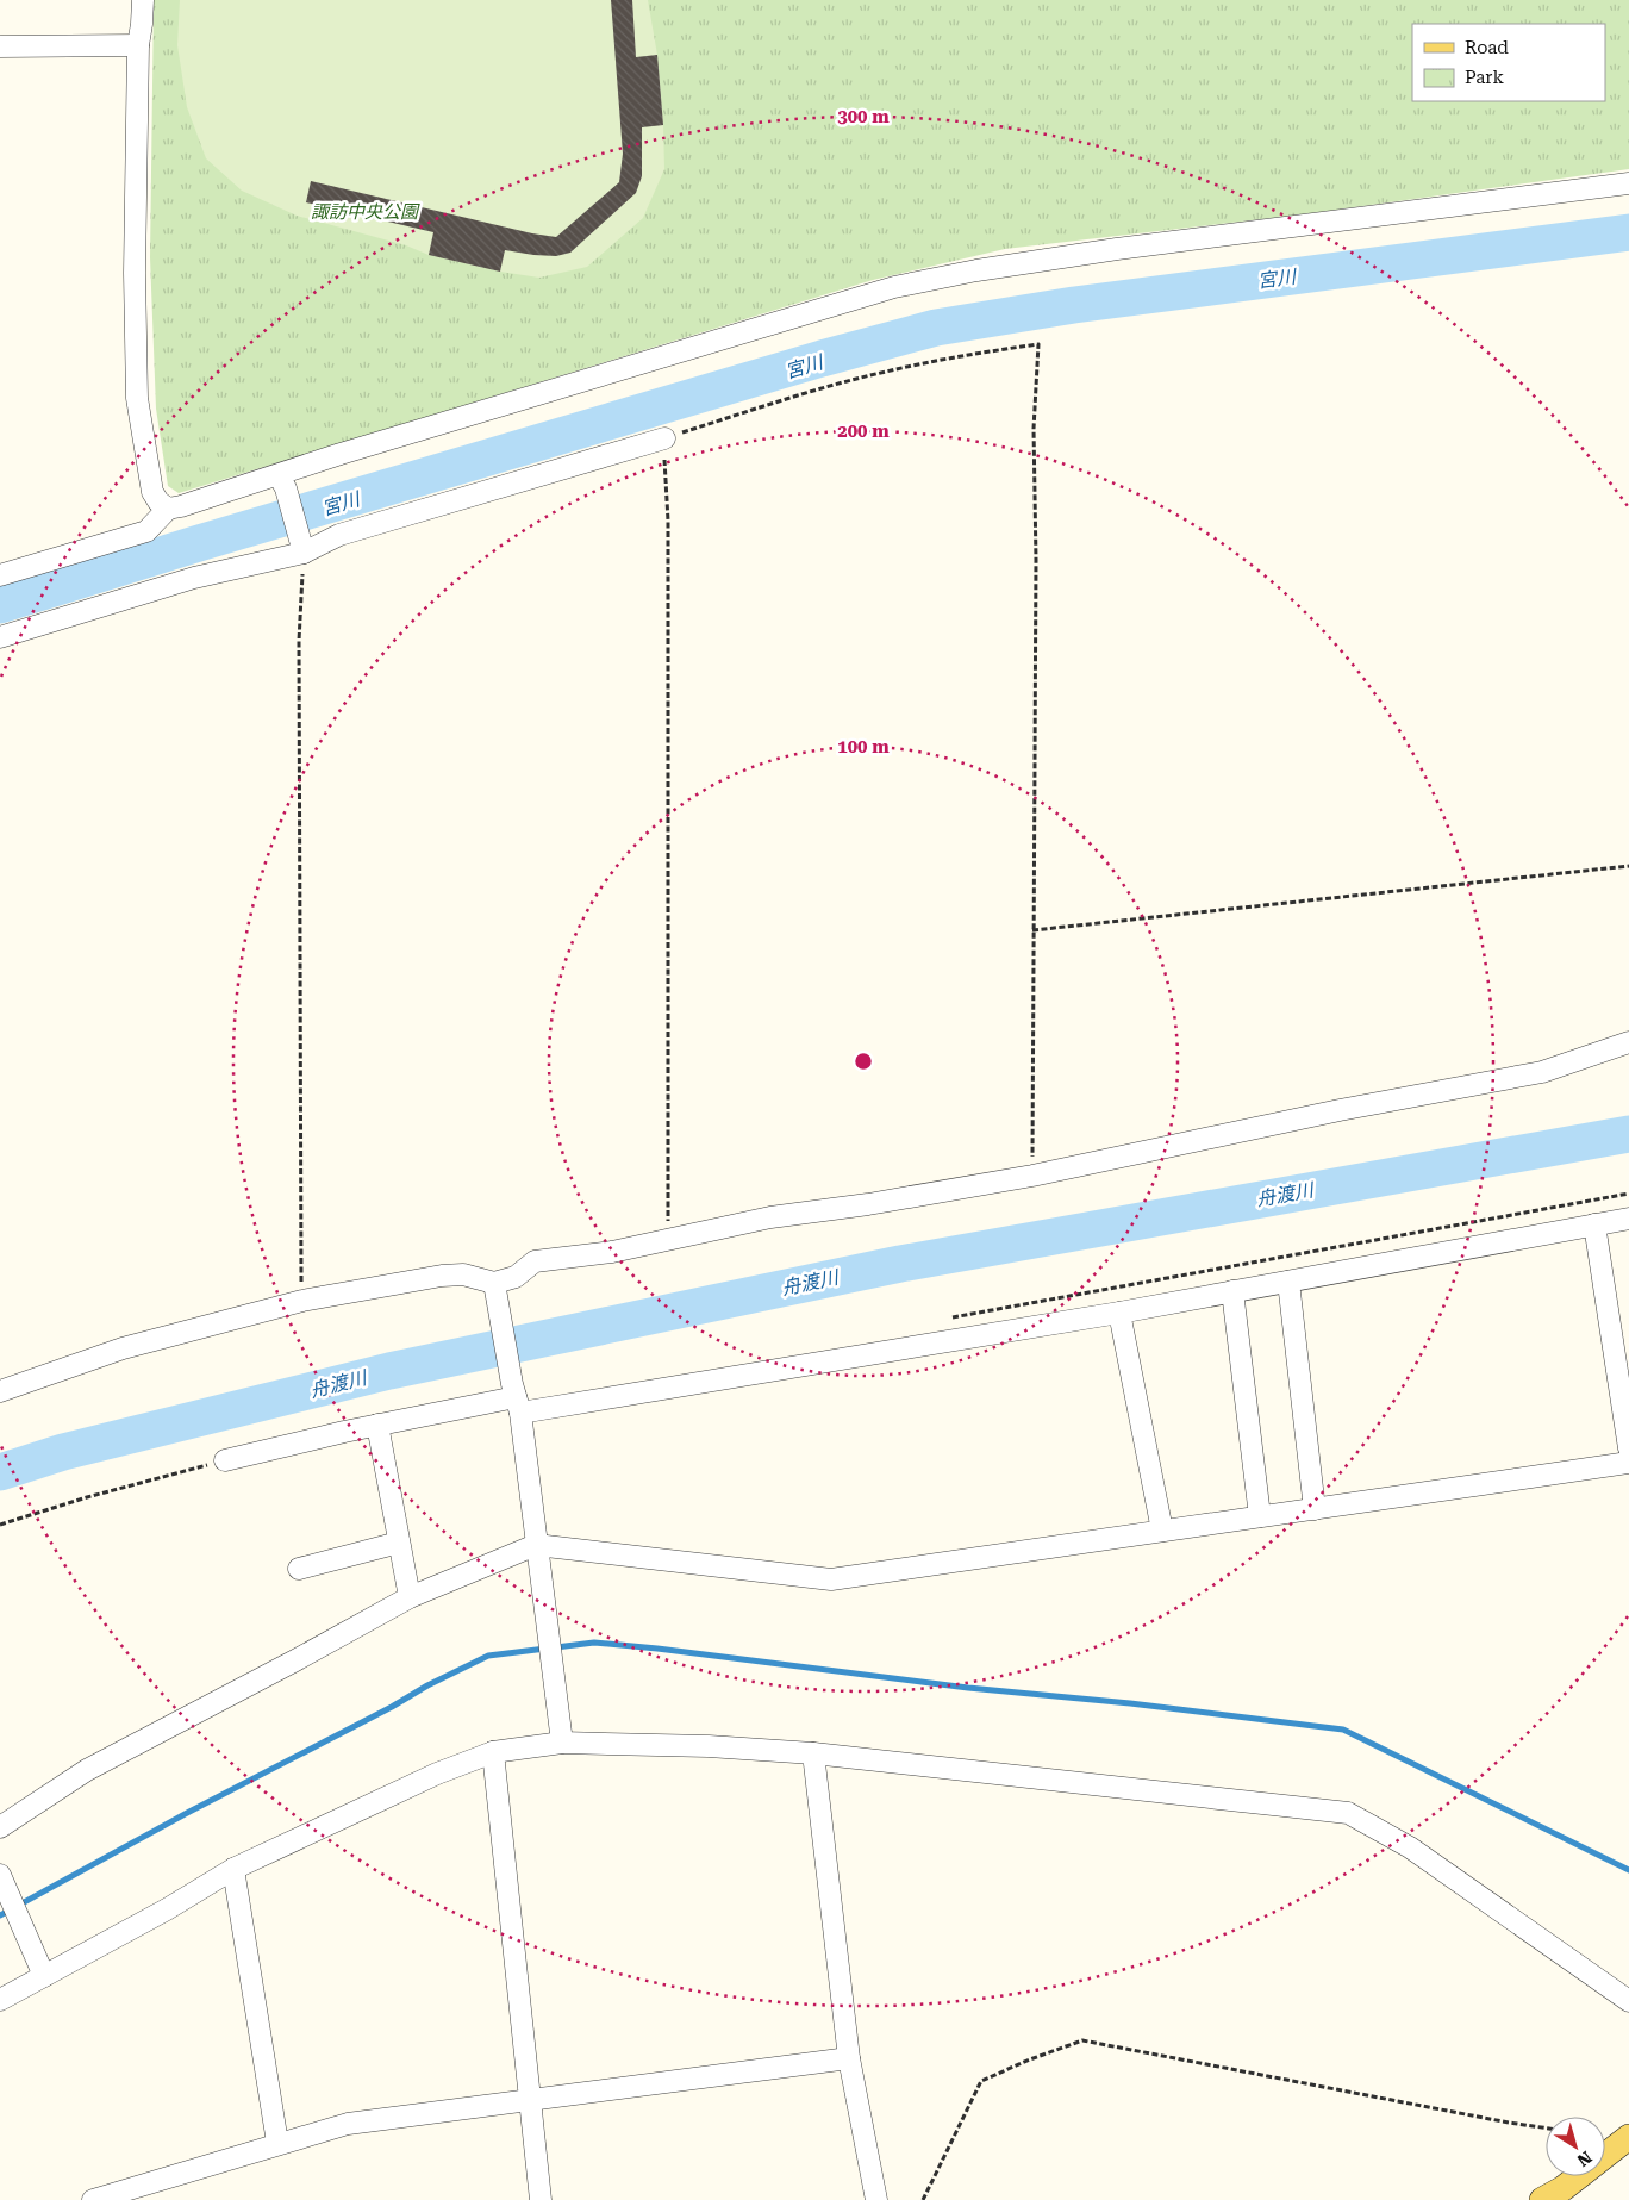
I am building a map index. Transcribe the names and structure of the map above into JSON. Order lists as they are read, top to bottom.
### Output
{
  "water": ["宮川", "舟渡川"],
  "parks": ["諏訪中央公園"],
  "legend": ["Road", "Park"],
  "north": "bottom right",
  "rings": ["300 m", "200 m", "100 m"]
}
